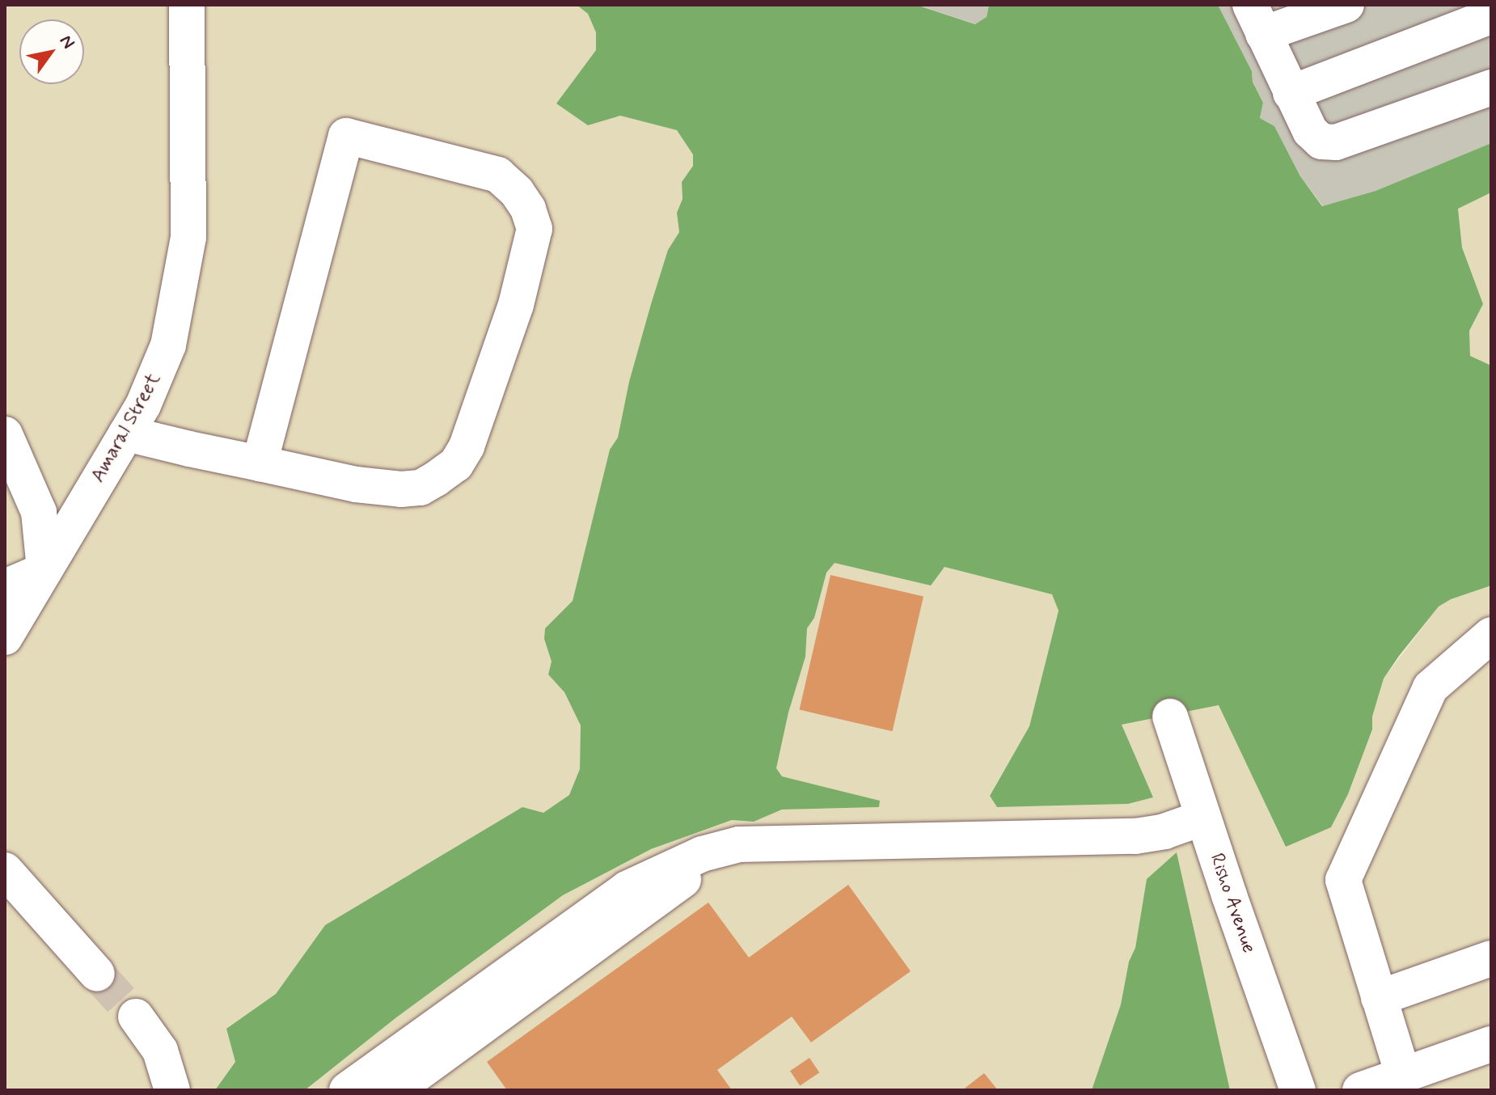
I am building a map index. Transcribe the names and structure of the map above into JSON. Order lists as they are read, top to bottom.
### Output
{
  "streets": {
    "street": ["Amaral Street", "Risho Avenue"]
  },
  "north": "top right"
}
